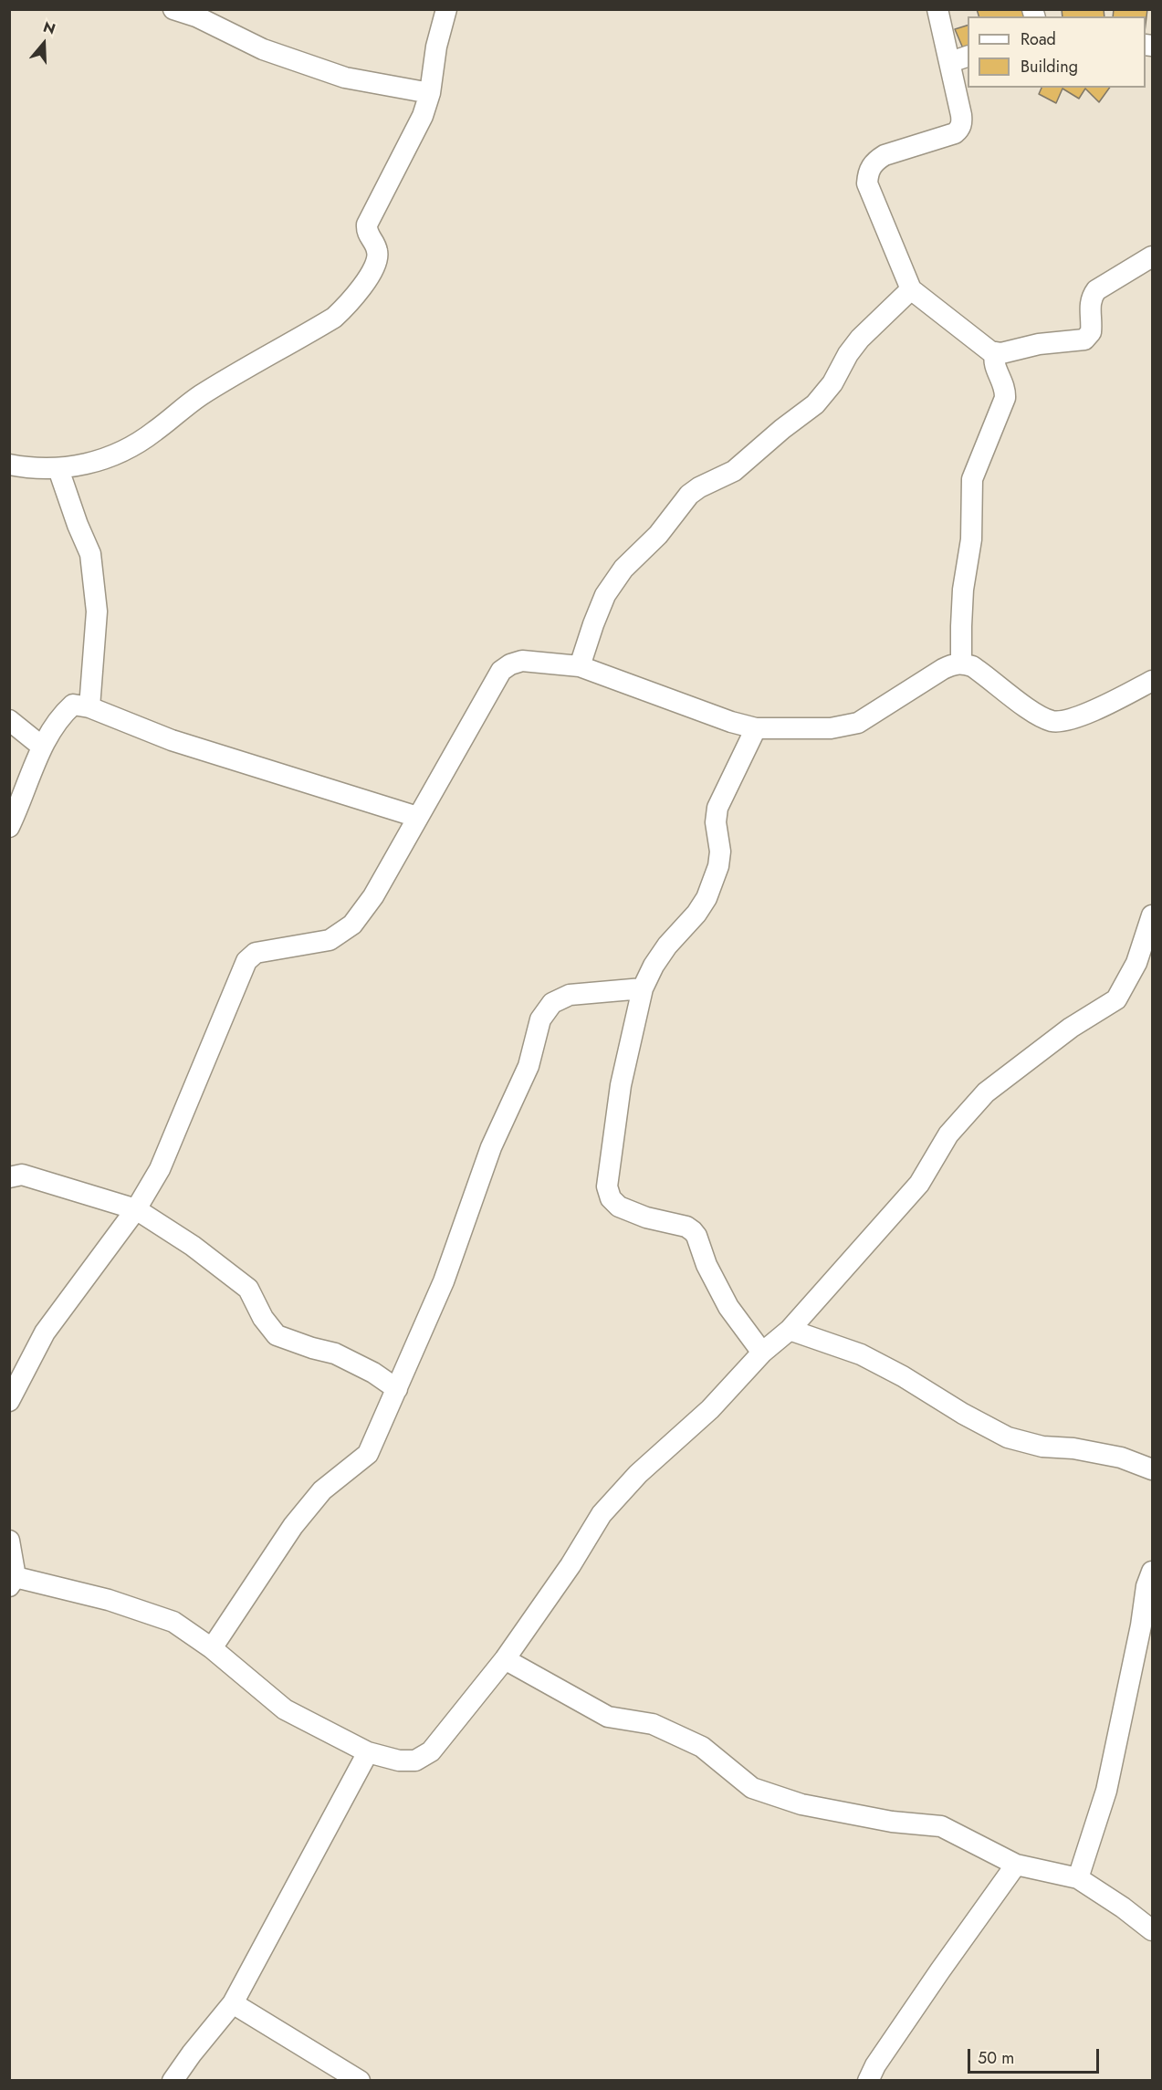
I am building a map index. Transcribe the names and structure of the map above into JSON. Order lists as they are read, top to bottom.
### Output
{
  "legend": ["Road", "Building"],
  "scale_bar": "50 m",
  "north": "top"
}
